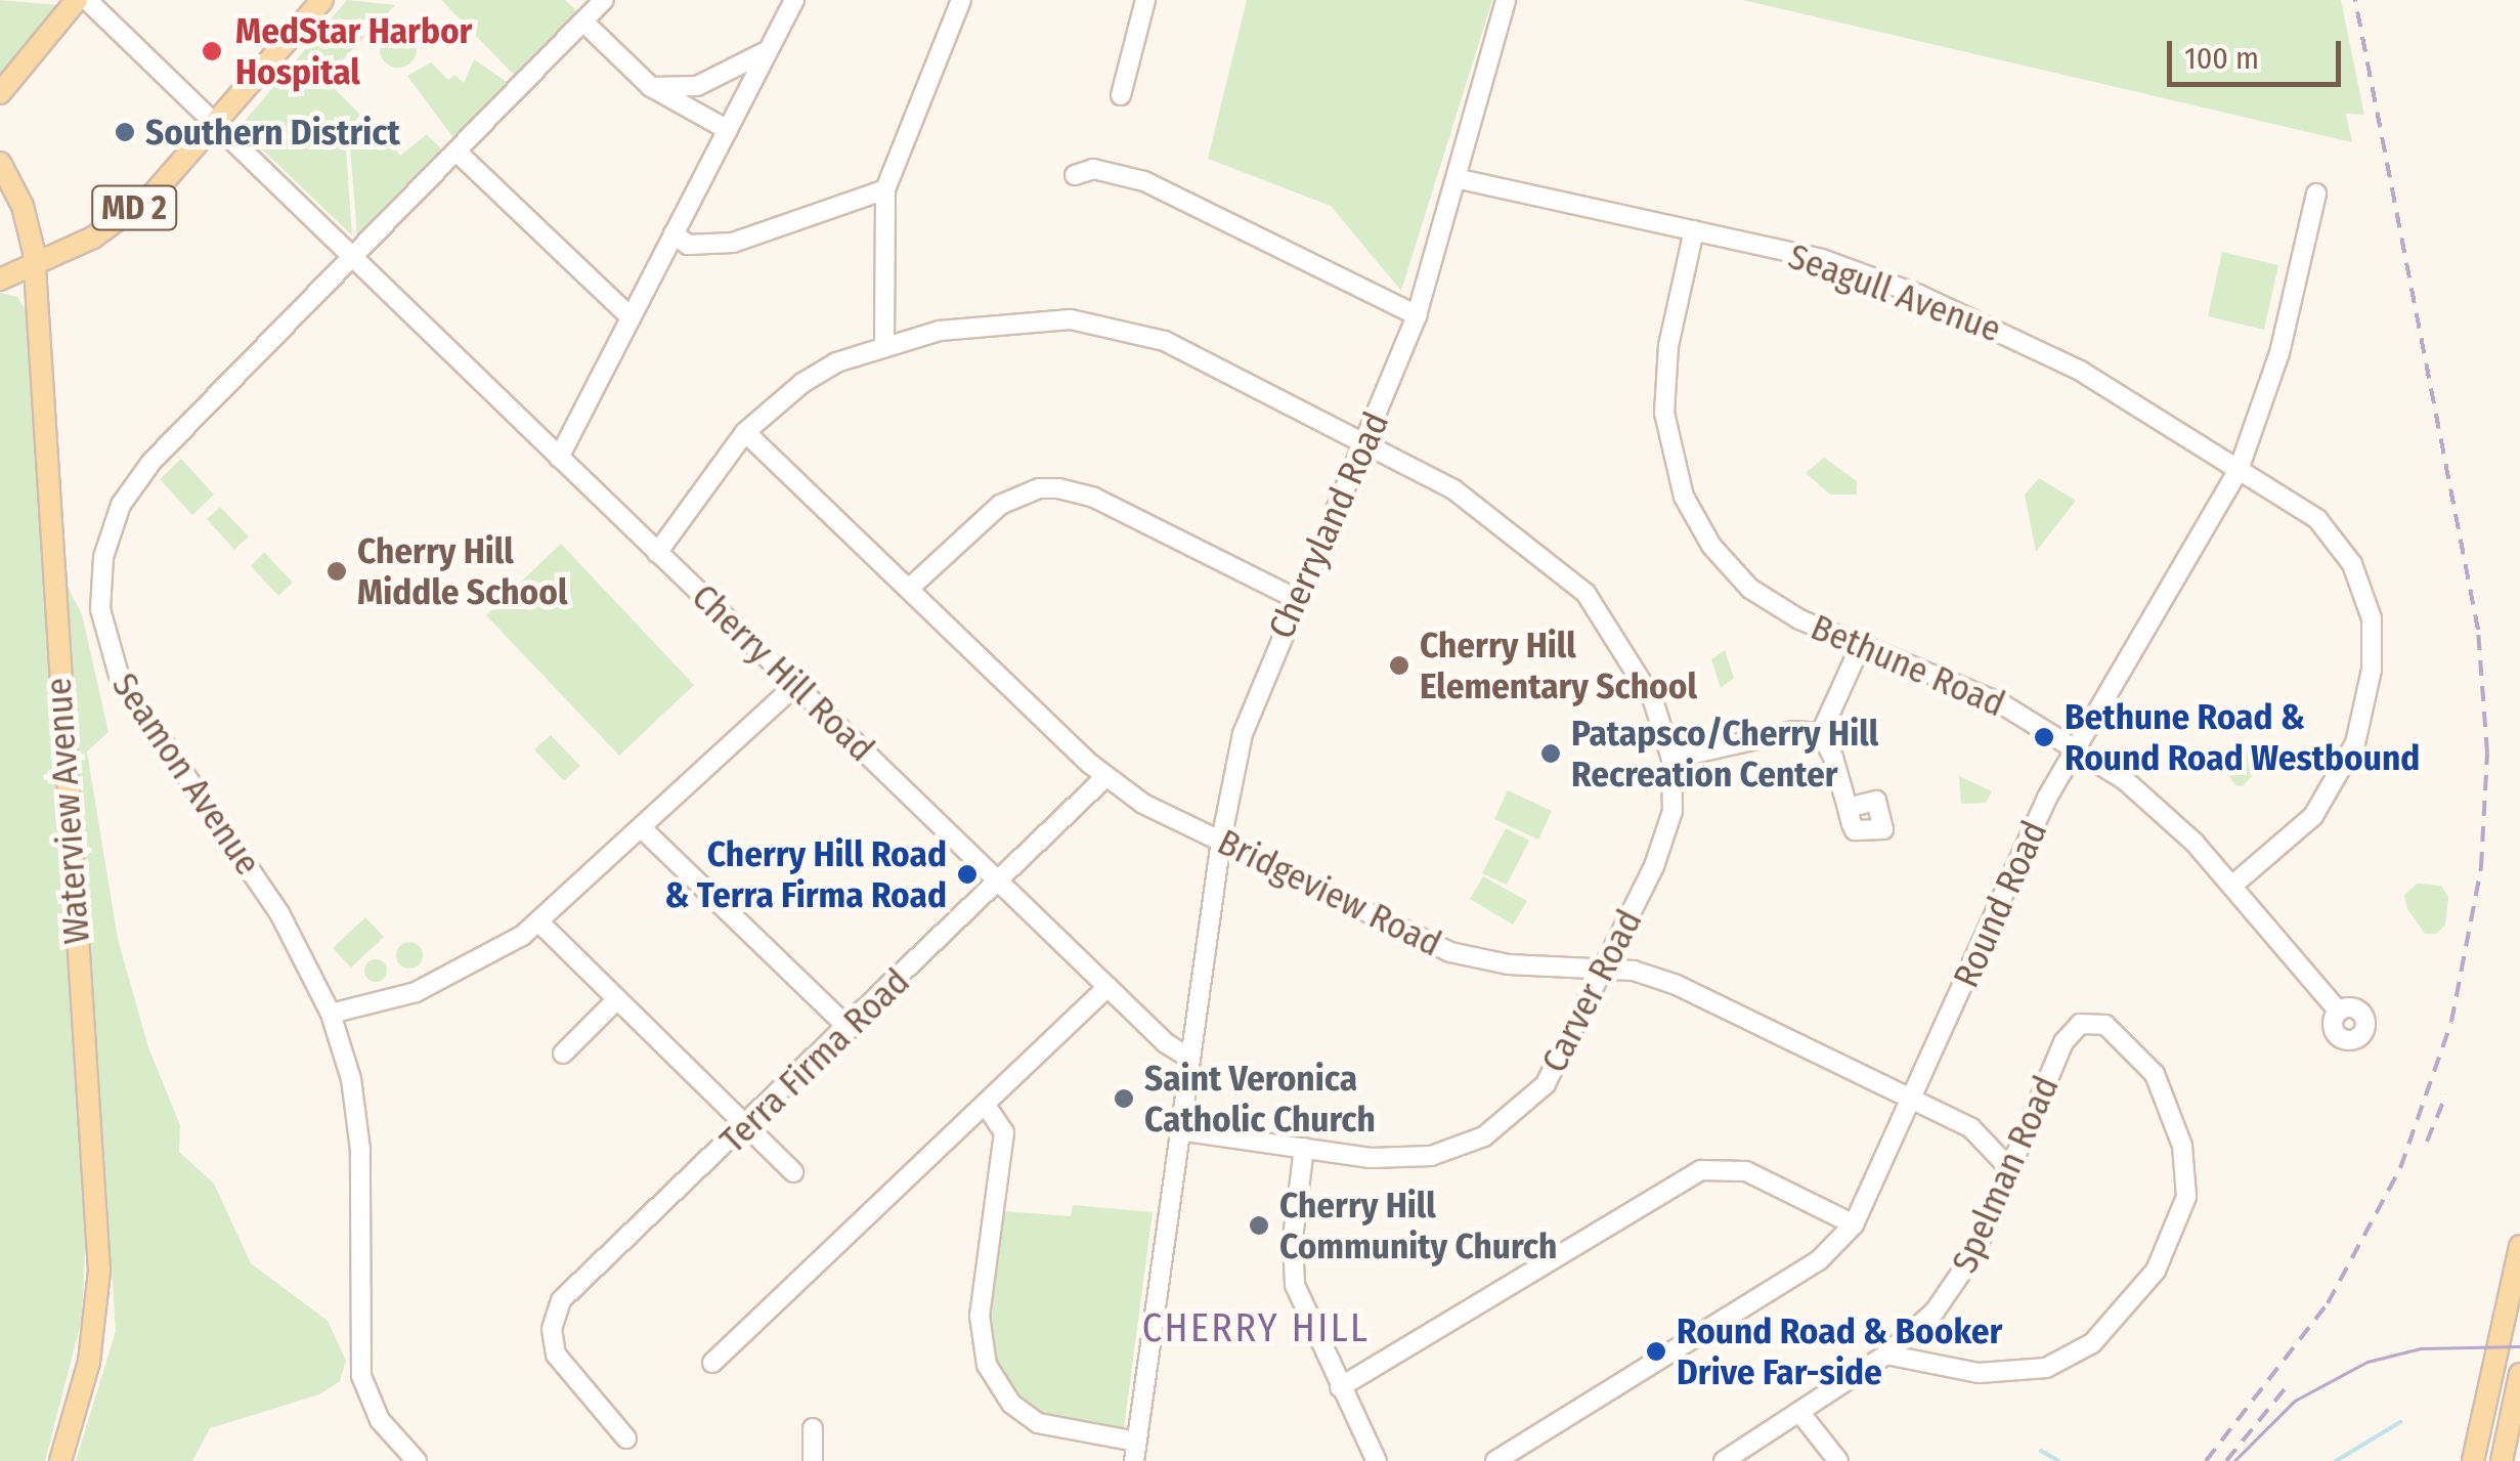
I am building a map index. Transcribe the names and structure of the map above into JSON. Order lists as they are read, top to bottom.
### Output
{
  "streets": {
    "main road": ["MD 2", "Waterview Avenue"],
    "street": [
      "Seagull Avenue",
      "Cherryland Road",
      "Bethune Road",
      "Cherry Hill Road",
      "Seamon Avenue",
      "Bridgeview Road",
      "Round Road",
      "Carver Road",
      "Terra Firma Road",
      "Spelman Road"
    ]
  },
  "crossings": [
    ["MD 2", "Cherry Hill Road"],
    ["MD 2", "Waterview Avenue"],
    ["Seagull Avenue", "Cherryland Road"],
    ["Seagull Avenue", "Bethune Road"],
    ["Seagull Avenue", "Round Road"],
    ["Cherryland Road", "Cherry Hill Road"],
    ["Cherryland Road", "Bridgeview Road"],
    ["Bethune Road", "Round Road"],
    ["Cherry Hill Road", "Seamon Avenue"],
    ["Cherry Hill Road", "Terra Firma Road"],
    ["Bridgeview Road", "Round Road"],
    ["Bridgeview Road", "Carver Road"],
    ["Bridgeview Road", "Terra Firma Road"],
    ["Bridgeview Road", "Spelman Road"]
  ],
  "districts": ["CHERRY HILL"],
  "places": [
    "MedStar Harbor Hospital",
    "Southern District",
    "Cherry Hill Middle School",
    "Cherry Hill Elementary School",
    "Bethune Road & Round Road Westbound",
    "Patapsco/Cherry Hill Recreation Center",
    "Cherry Hill Road & Terra Firma Road",
    "Saint Veronica Catholic Church",
    "Cherry Hill Community Church",
    "Round Road & Booker Drive Far-side"
  ],
  "scale_bar": "100 m"
}
